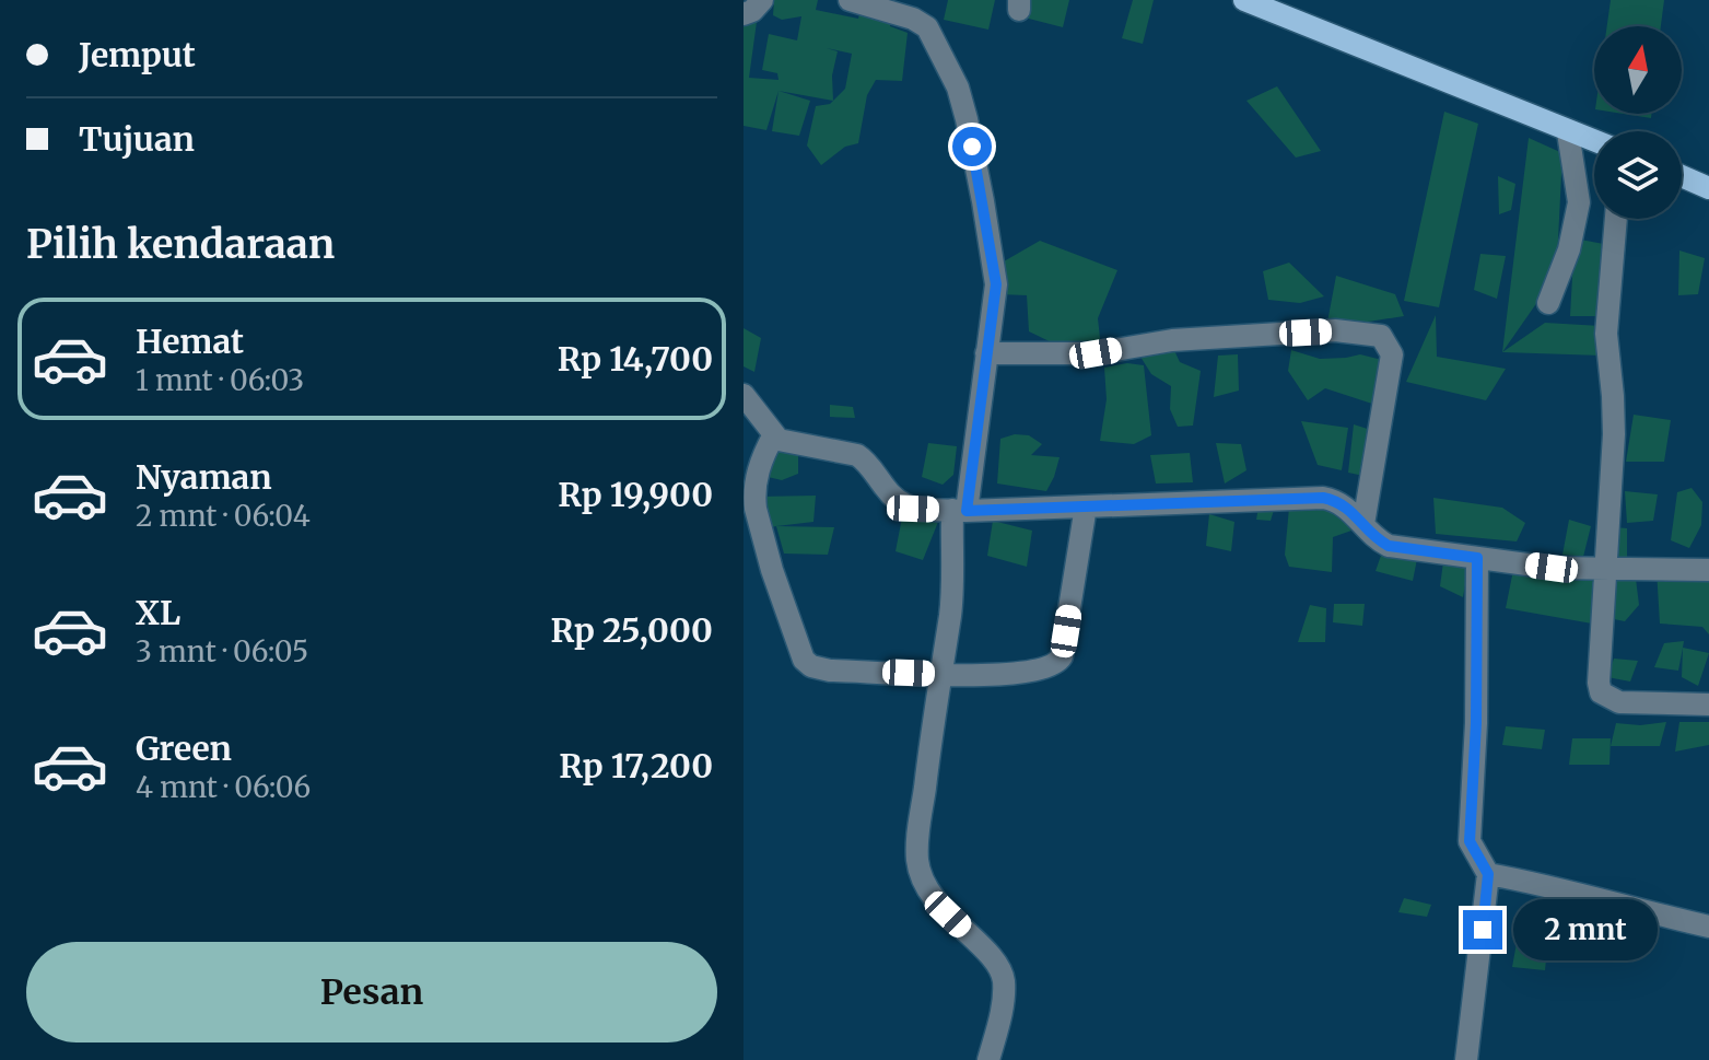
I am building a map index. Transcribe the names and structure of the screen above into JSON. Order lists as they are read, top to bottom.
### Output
{
  "north": "top",
  "page": {
    "banner": ["Jemput", "Tujuan"],
    "heading": "Pilih kendaraan",
    "list": [
      {
        "name": "Hemat",
        "note": "1 mnt · 06:03",
        "value": "Rp 14,700"
      },
      {
        "name": "Nyaman",
        "note": "2 mnt · 06:04",
        "value": "Rp 19,900"
      },
      {
        "name": "XL",
        "note": "3 mnt · 06:05",
        "value": "Rp 25,000"
      },
      {
        "name": "Green",
        "note": "4 mnt · 06:06",
        "value": "Rp 17,200"
      }
    ],
    "bubble": "2 mnt",
    "buttons": "Pesan"
  }
}
